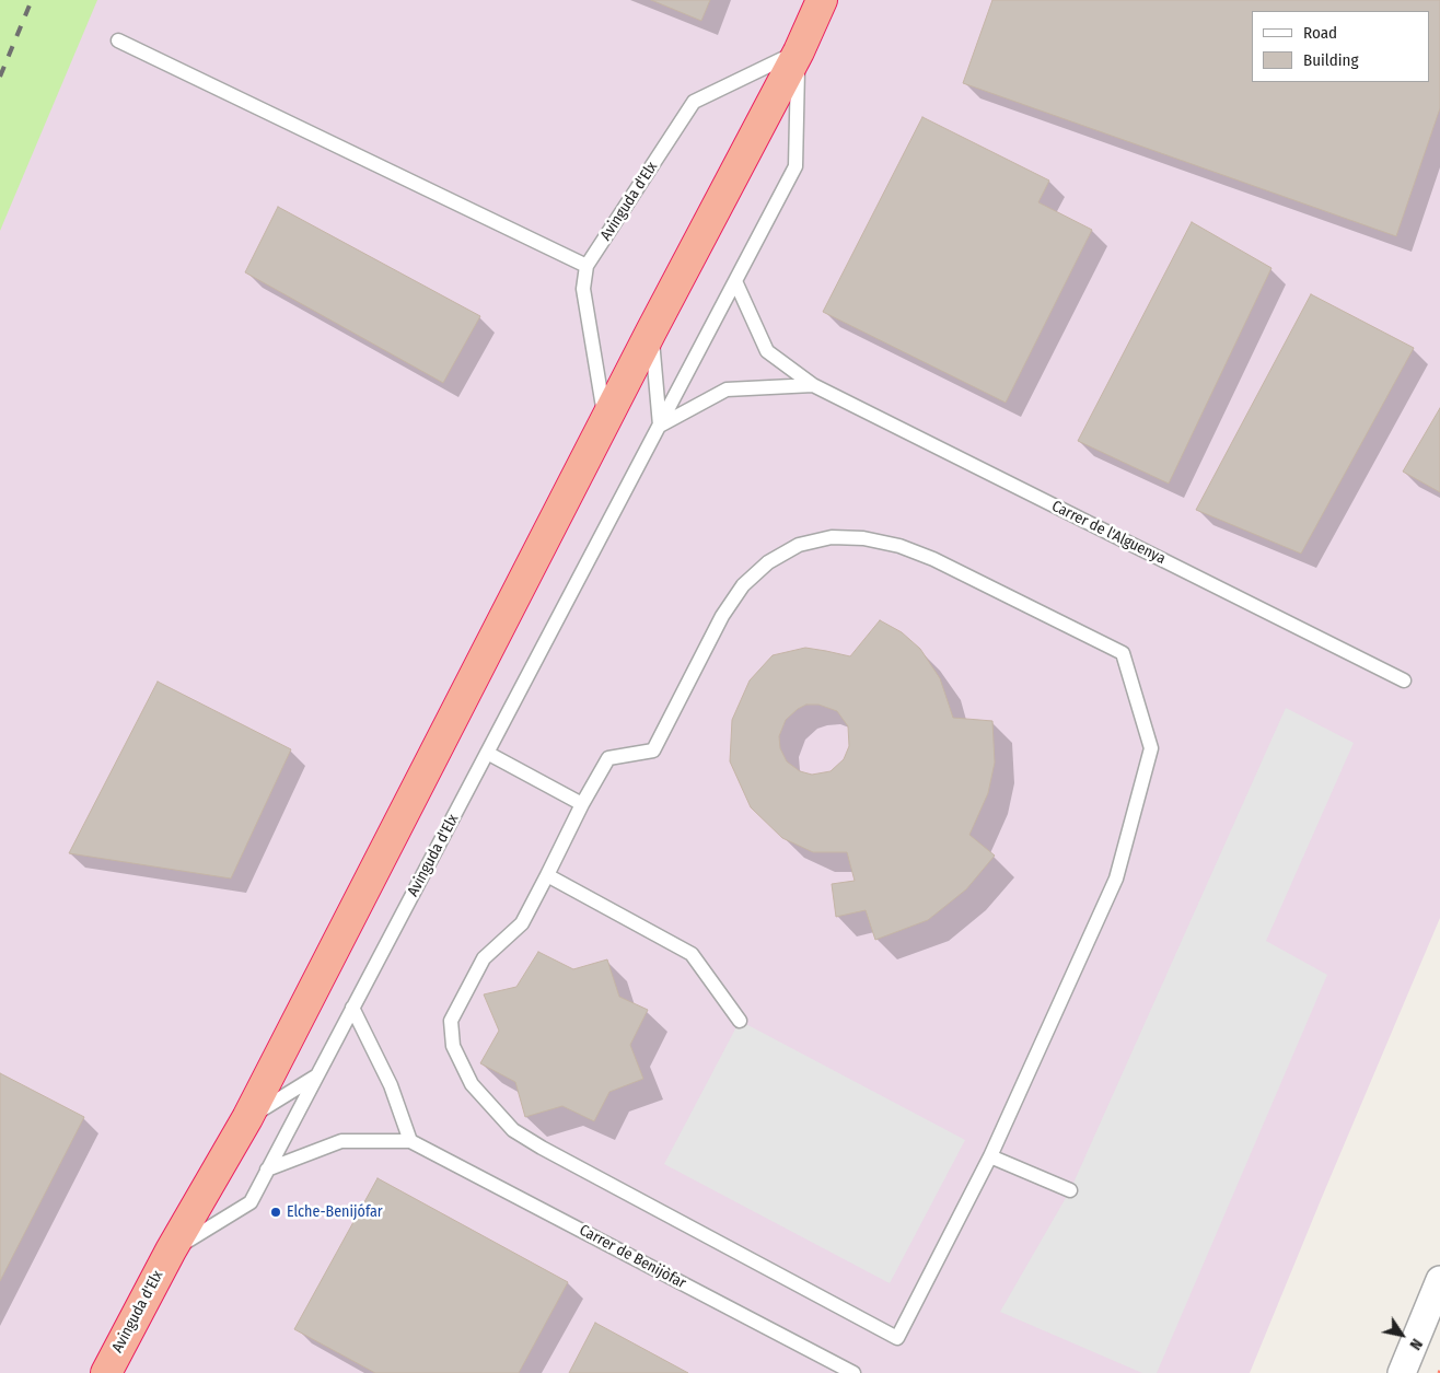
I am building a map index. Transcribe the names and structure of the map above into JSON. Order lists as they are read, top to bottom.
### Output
{
  "streets": {
    "highway": ["Avinguda d'Elx"],
    "lane": ["Carrer de l'Alguenya", "Carrer de Benijòfar"]
  },
  "crossings": [
    ["Avinguda d'Elx", "Carrer de l'Alguenya"],
    ["Avinguda d'Elx", "Carrer de Benijòfar"]
  ],
  "places": ["Elche-Benijófar"],
  "legend": ["Road", "Building"],
  "north": "bottom right"
}
